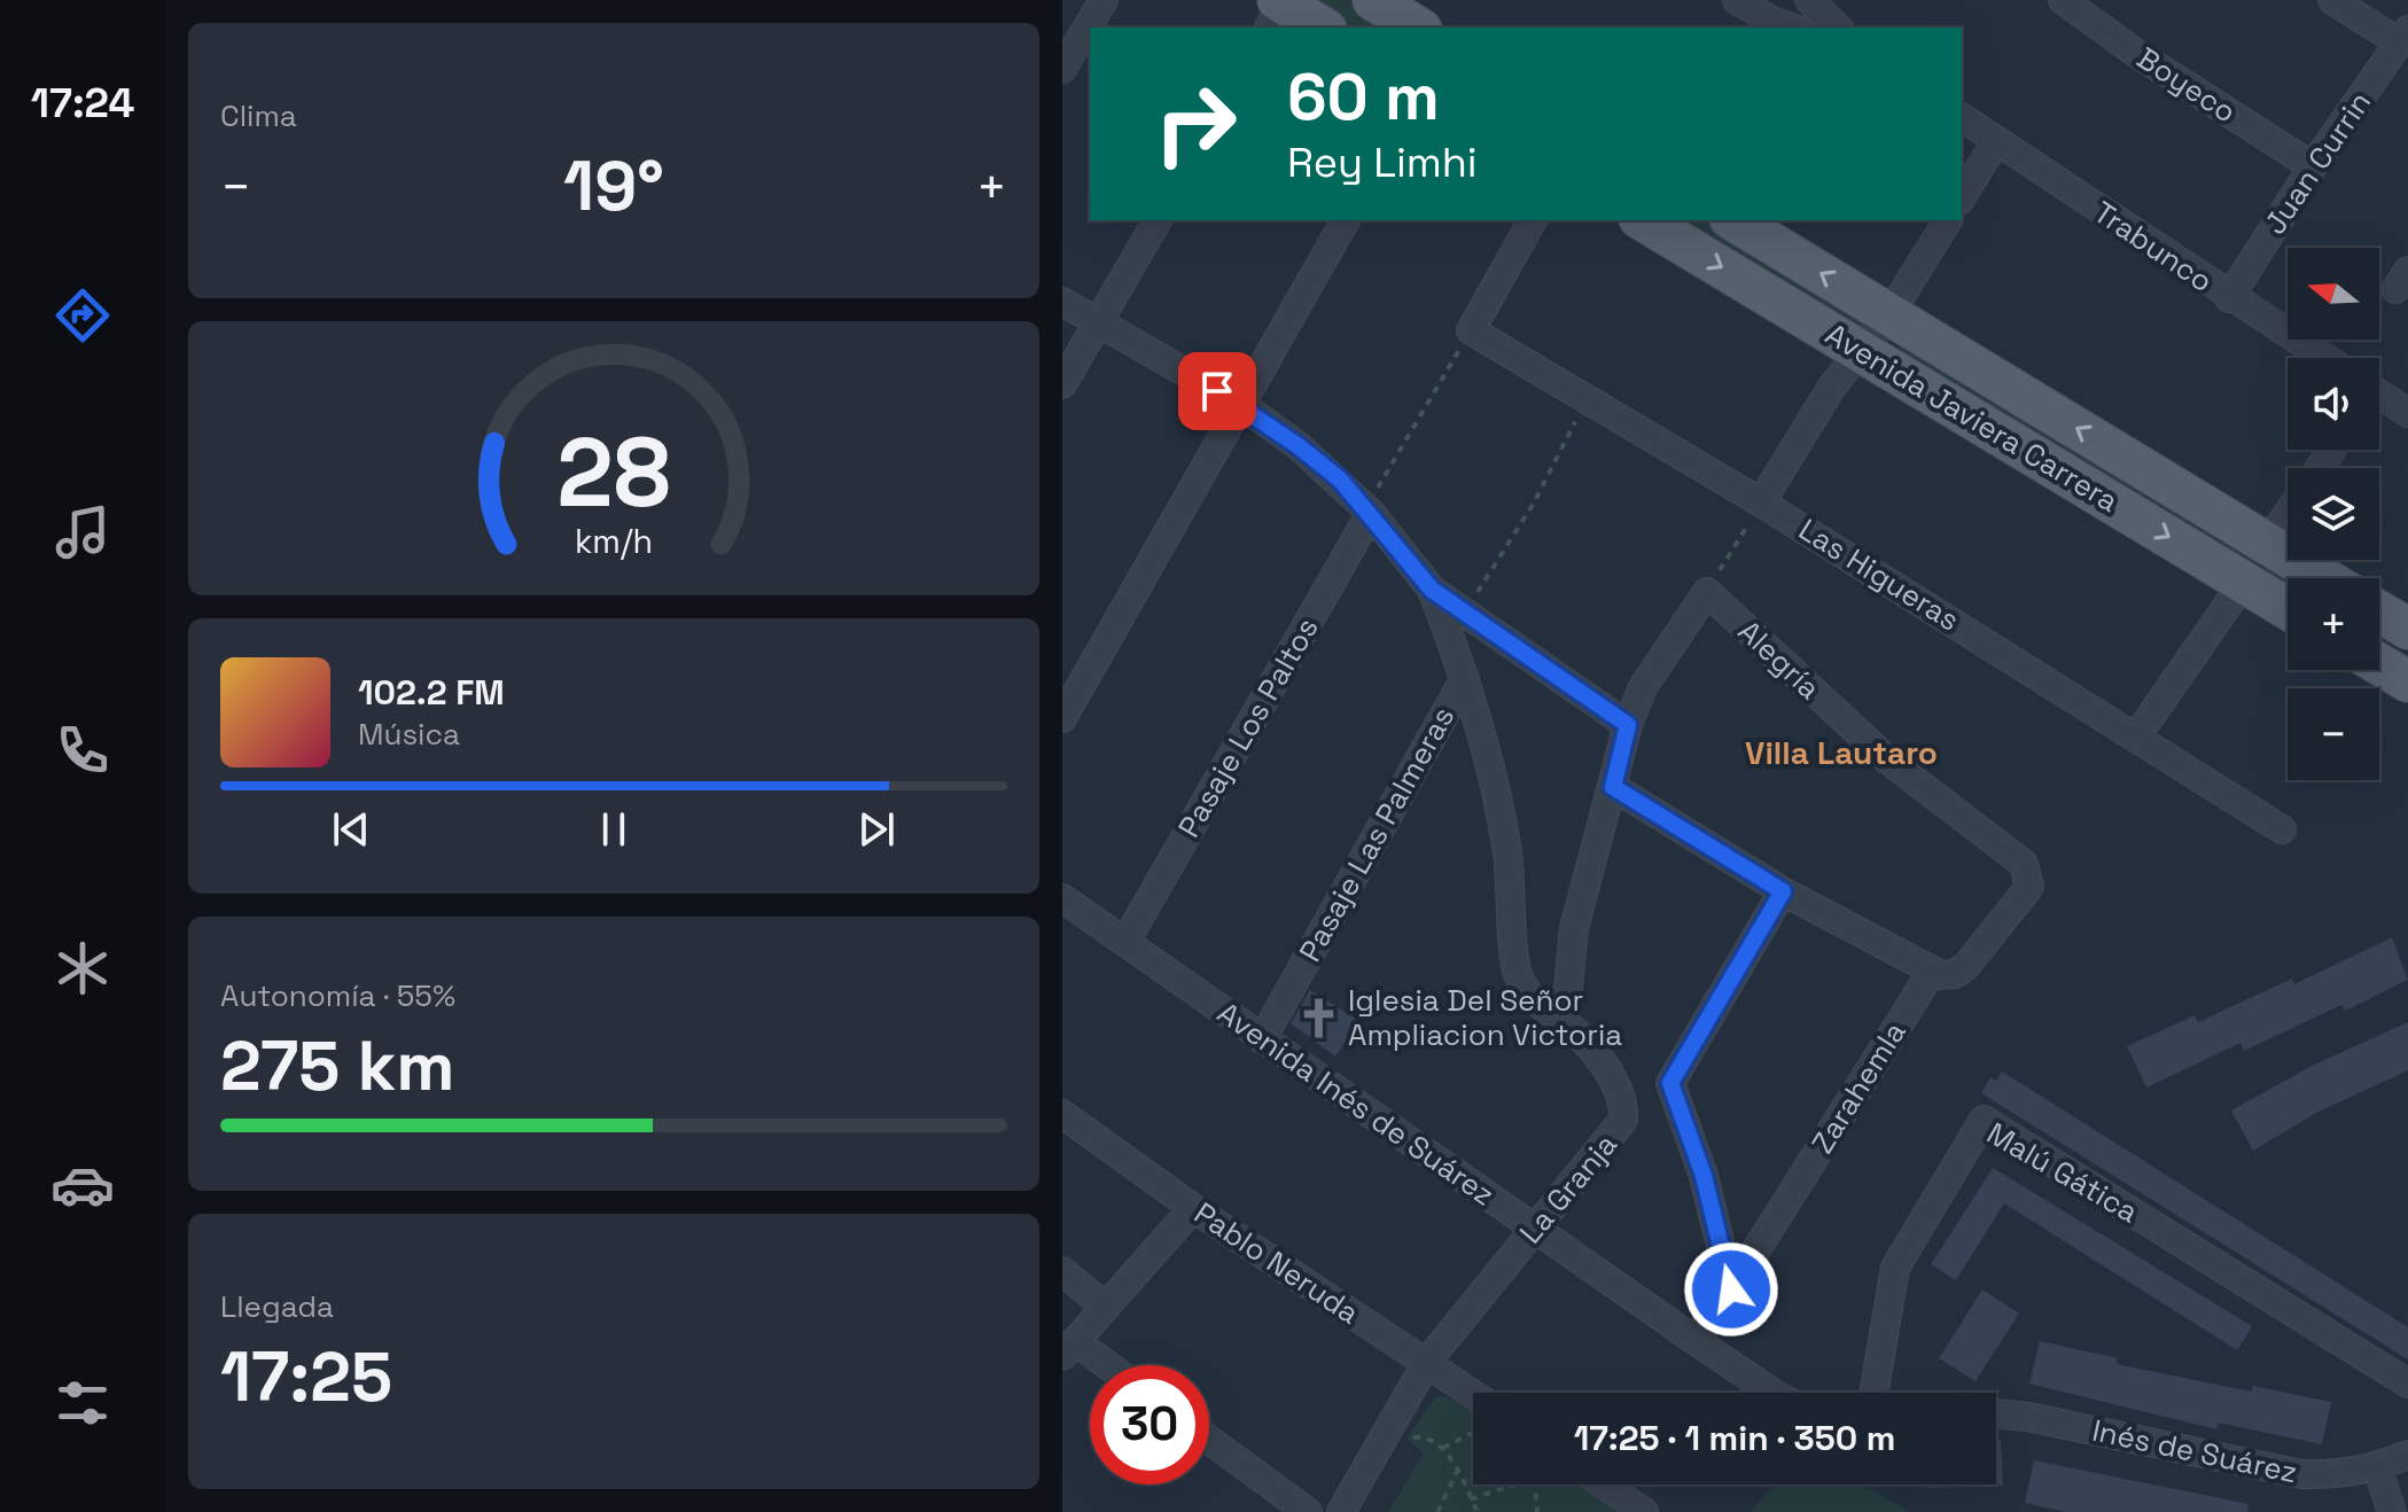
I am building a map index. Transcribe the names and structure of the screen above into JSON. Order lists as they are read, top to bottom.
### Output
{
  "streets": {
    "main road": ["Avenida Javiera Carrera"],
    "street": [
      "Boyeco",
      "Juan Currin",
      "Trabunco",
      "Las Higueras",
      "Alegría",
      "Pasaje Los Paltos",
      "Pasaje Las Palmeras",
      "Zarahemla",
      "Avenida Inés de Suárez",
      "Malú Gática",
      "La Granja",
      "Pablo Neruda",
      "Inés de Suárez"
    ]
  },
  "crossings": [
    ["Boyeco", "Juan Currin"],
    ["Juan Currin", "Trabunco"],
    ["Alegría", "Zarahemla"],
    ["Pasaje Los Paltos", "Avenida Inés de Suárez"],
    ["Pasaje Las Palmeras", "Avenida Inés de Suárez"],
    ["Pasaje Las Palmeras", "La Granja"],
    ["Zarahemla", "Avenida Inés de Suárez"],
    ["Avenida Inés de Suárez", "La Granja"],
    ["La Granja", "Pablo Neruda"]
  ],
  "districts": ["Villa Lautaro"],
  "places": {
    "church": ["Iglesia Del Señor Ampliacion Victoria"]
  },
  "north": "left",
  "page": {
    "tabs": "17:24",
    "tile": [
      "Clima",
      ["Autonomía · 55%", "275 km"],
      ["Llegada", "17:25"]
    ],
    "turn": ["60 m", "Rey Limhi"],
    "heat": ["−", "19°", "+"],
    "map_buttons": ["+", "−"],
    "song": ["102.2 FM", "Música"],
    "limit": "30",
    "trip": "17:25 · 1 min · 350 m",
    "gauge": ["28", "km/h"]
  }
}
